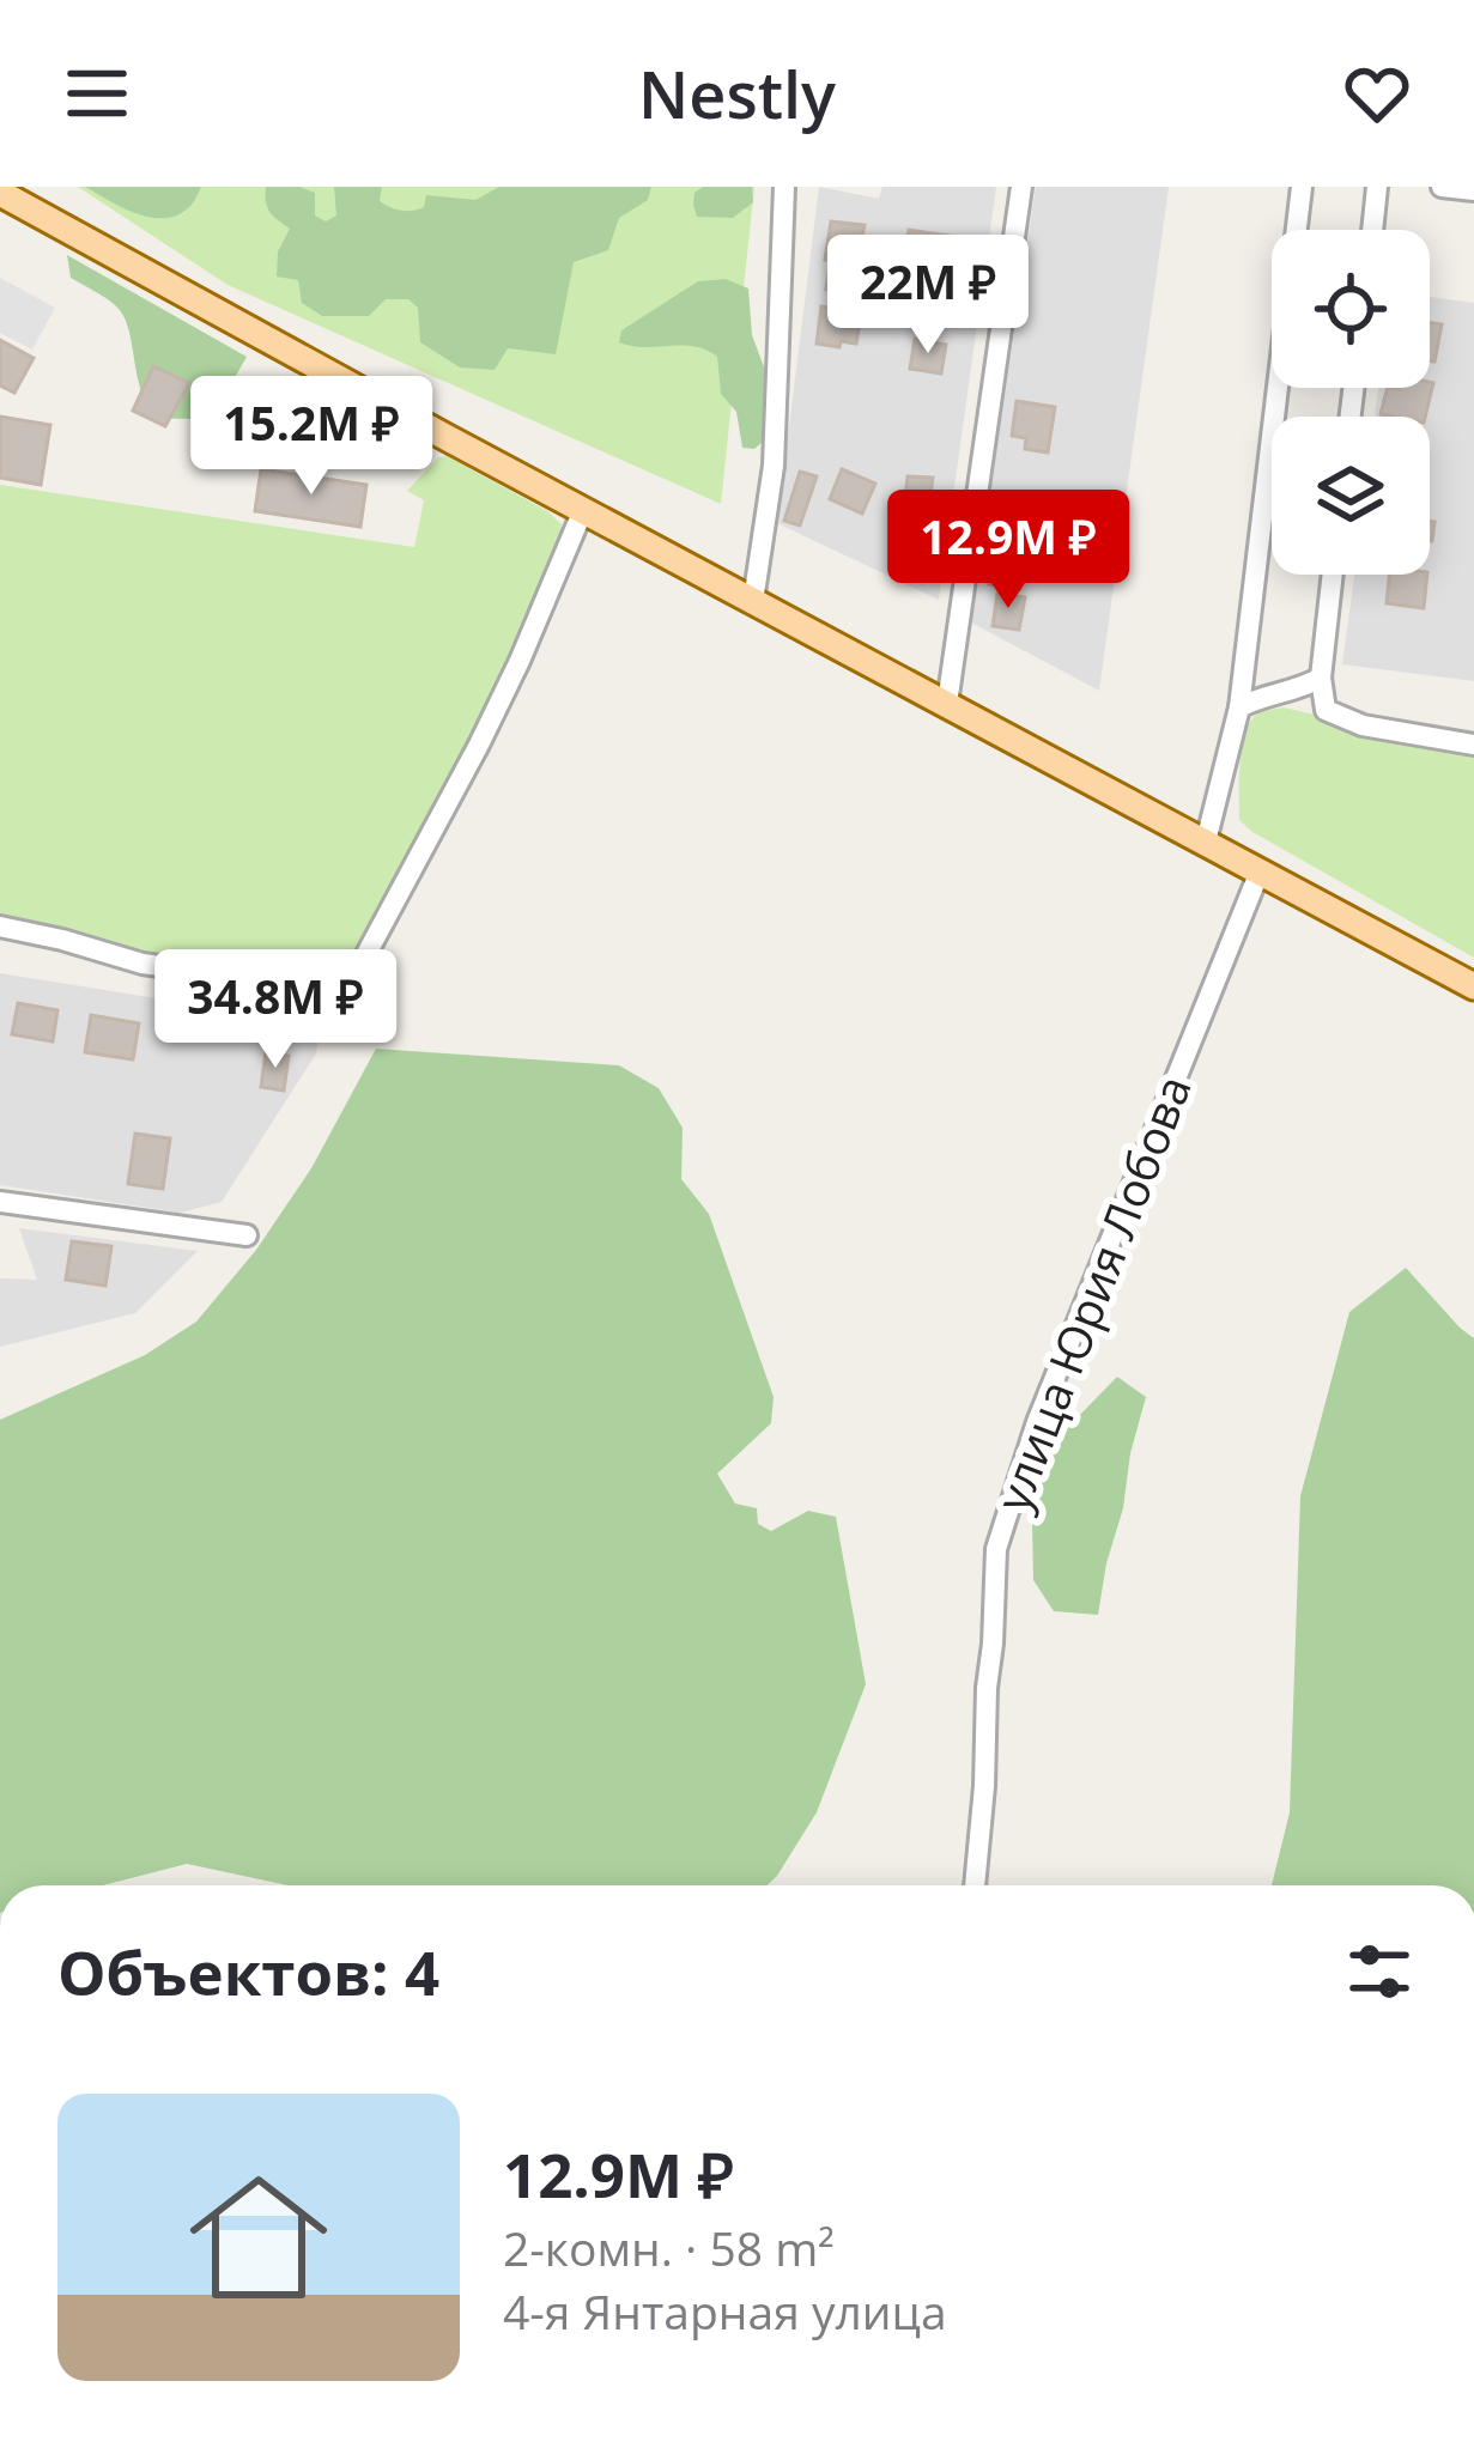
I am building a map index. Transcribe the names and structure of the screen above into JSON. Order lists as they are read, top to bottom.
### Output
{
  "streets": {
    "street": ["улица Юрия Лобова"]
  },
  "page": {
    "header": "Nestly",
    "price": [
      "22M ₽",
      "15.2M ₽",
      "12.9M ₽",
      "34.8M ₽"
    ],
    "heading": "Объектов: 4",
    "list": [
      {
        "name": "12.9M ₽",
        "note": "2-комн. · 58 m² · 4-я Янтарная улица"
      }
    ]
  }
}
